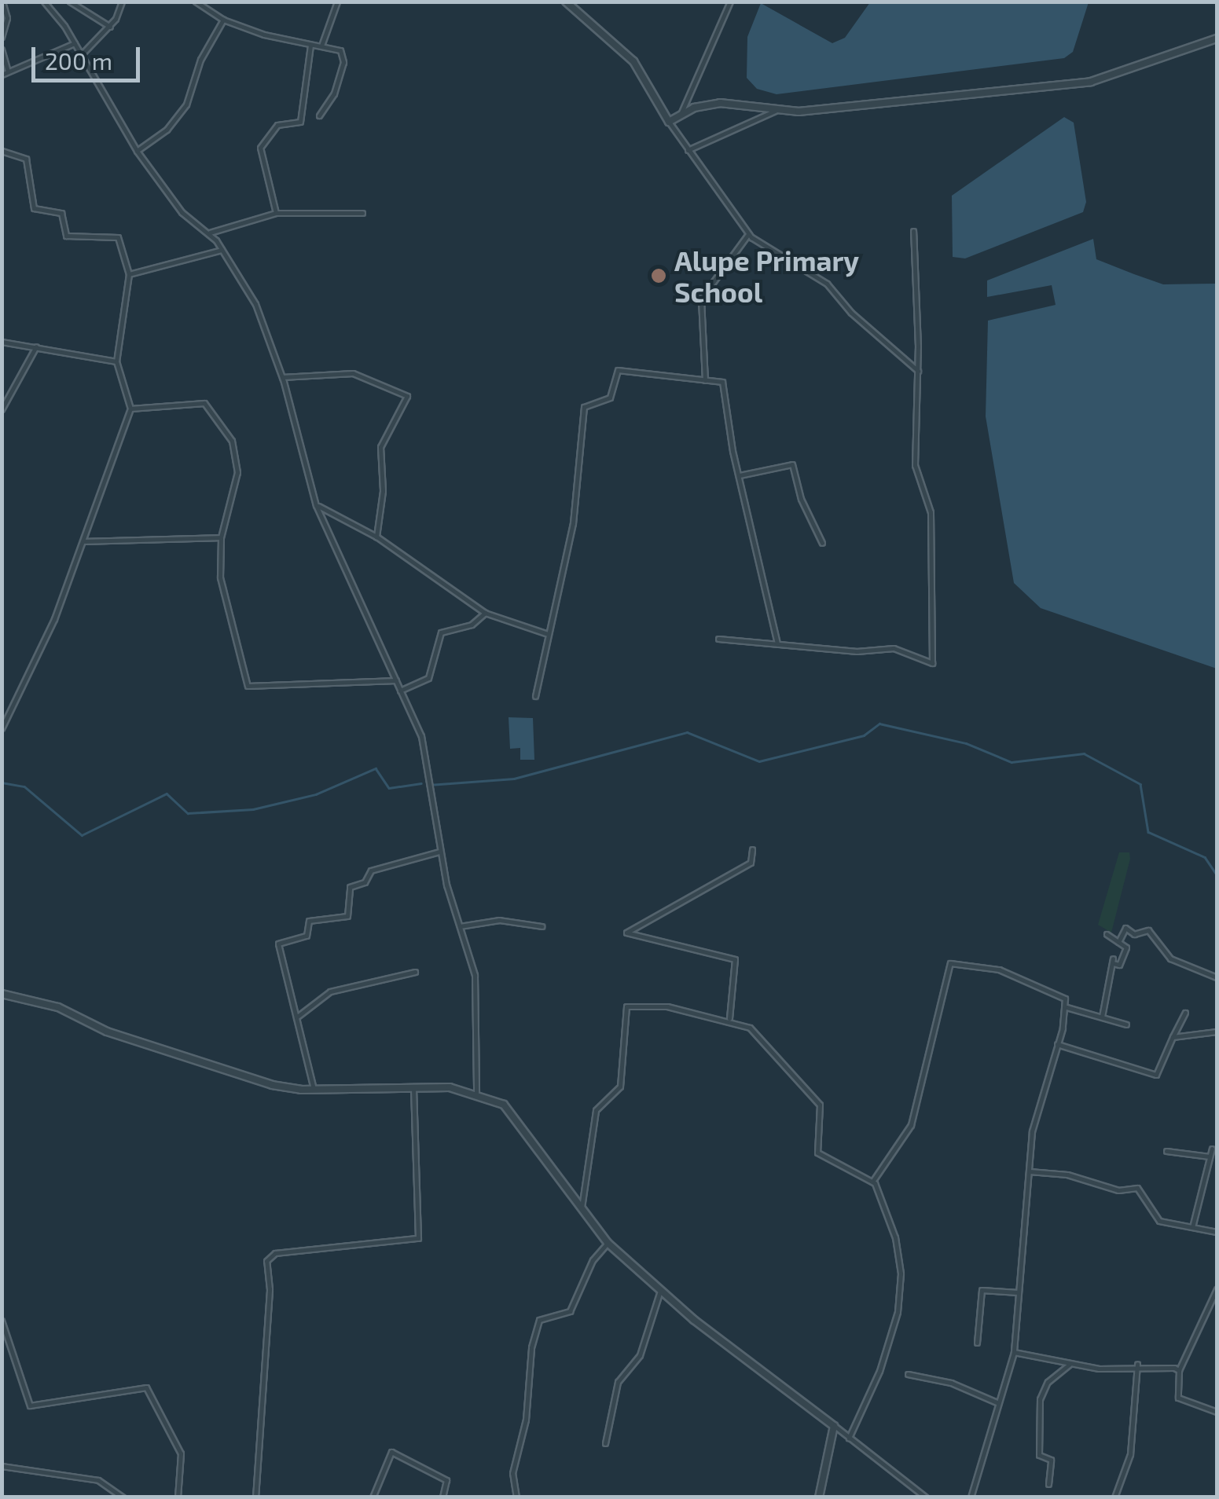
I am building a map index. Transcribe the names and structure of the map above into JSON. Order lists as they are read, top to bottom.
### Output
{
  "places": ["Alupe Primary School"],
  "scale_bar": "200 m"
}
